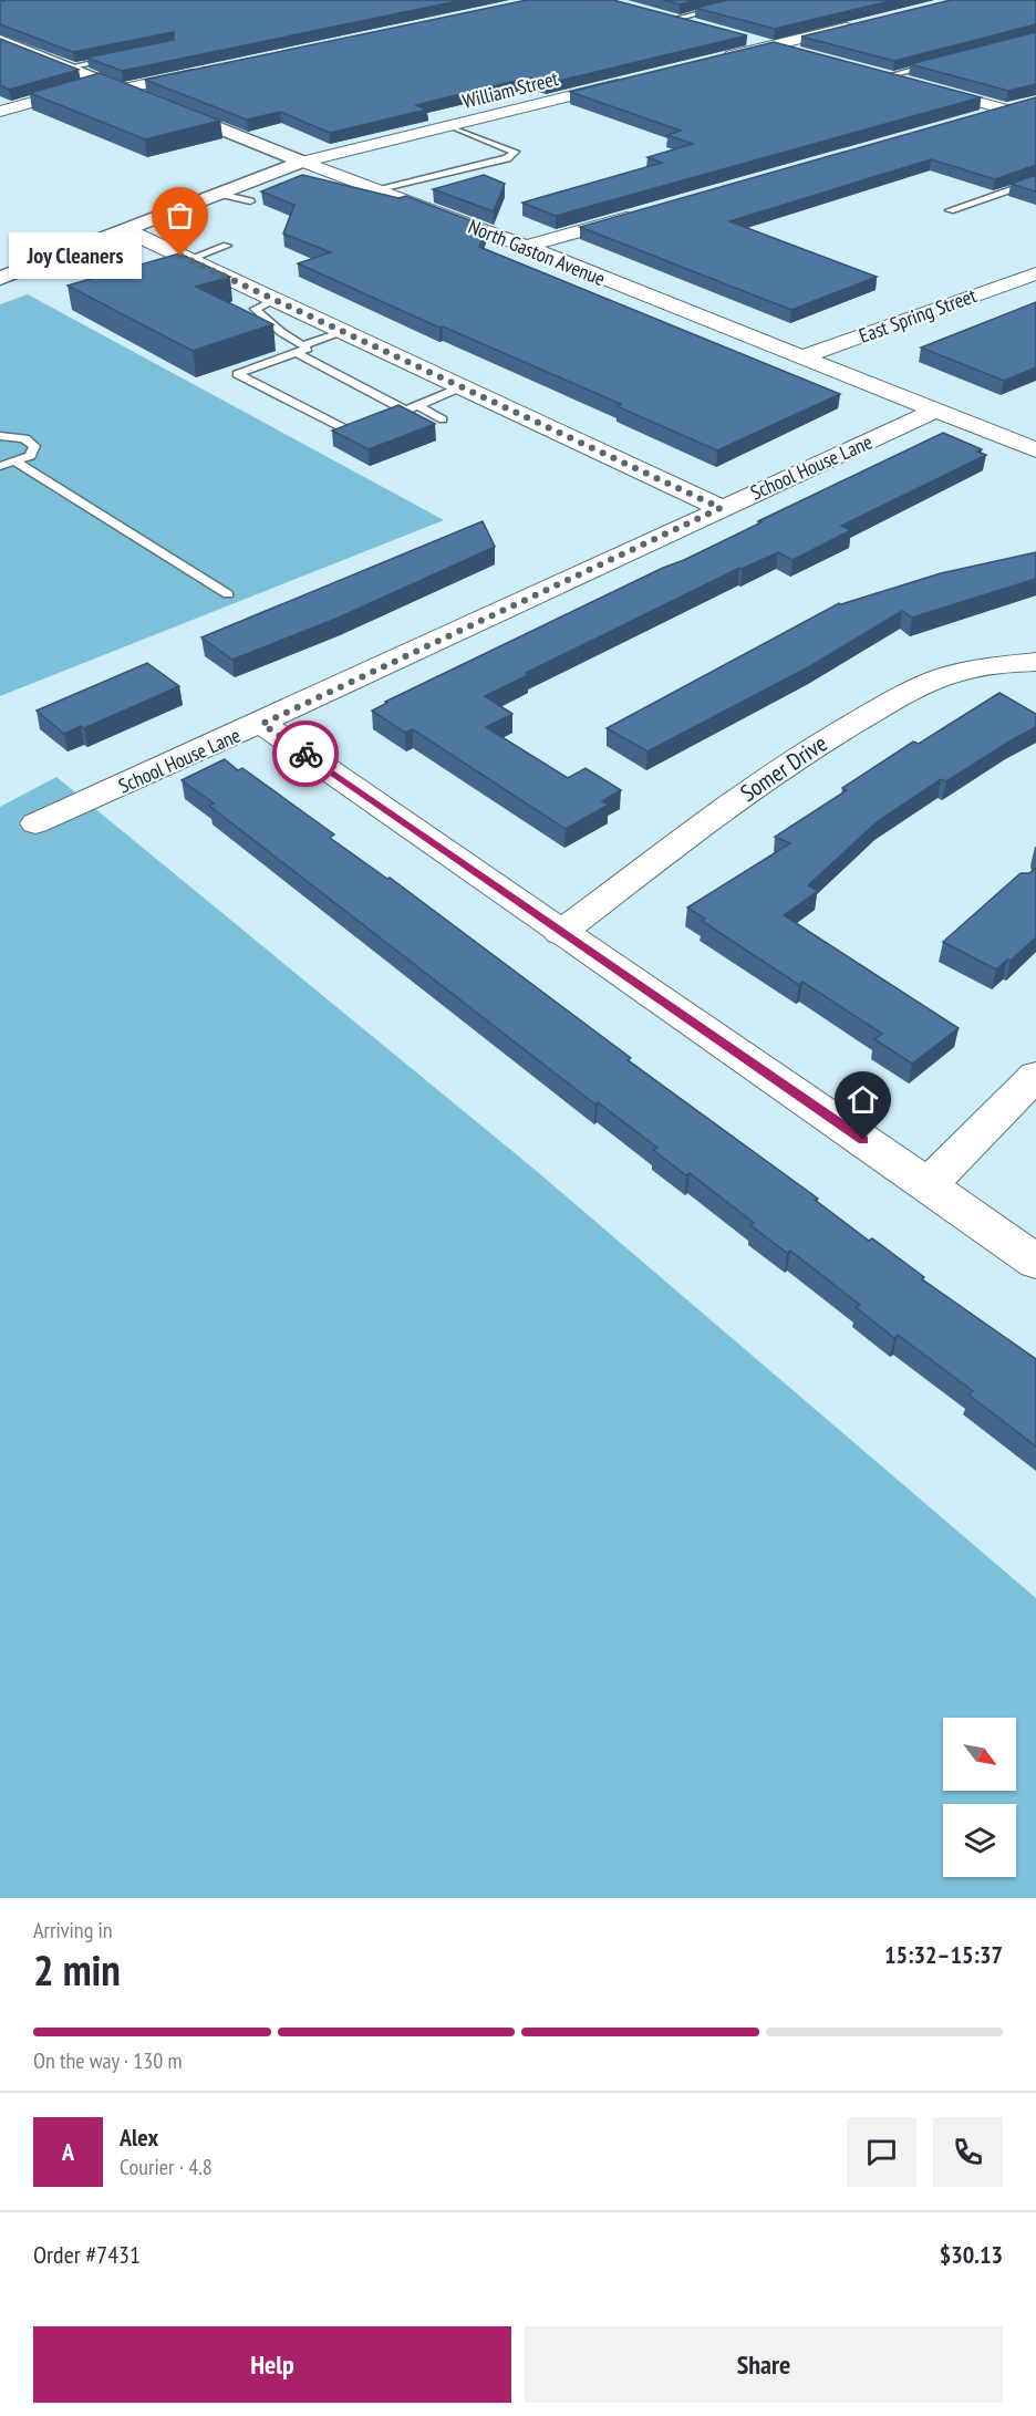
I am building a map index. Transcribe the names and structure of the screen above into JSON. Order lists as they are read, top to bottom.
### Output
{
  "streets": {
    "street": [
      "William Street",
      "North Gaston Avenue",
      "East Spring Street",
      "School House Lane",
      "Somer Drive"
    ]
  },
  "crossings": [
    ["William Street", "North Gaston Avenue"],
    ["North Gaston Avenue", "East Spring Street"],
    ["North Gaston Avenue", "School House Lane"]
  ],
  "places": ["Joy Cleaners"],
  "north": "bottom right",
  "page": {
    "bubble": "Joy Cleaners",
    "heading": ["2 min", "Arriving in", "15:32–15:37"],
    "panel": [
      "Alex",
      "Courier · 4.8",
      "Order #7431",
      "$30.13"
    ],
    "bar": "On the way · 130 m",
    "round": "A",
    "buttons": ["Help", "Share"]
  }
}
